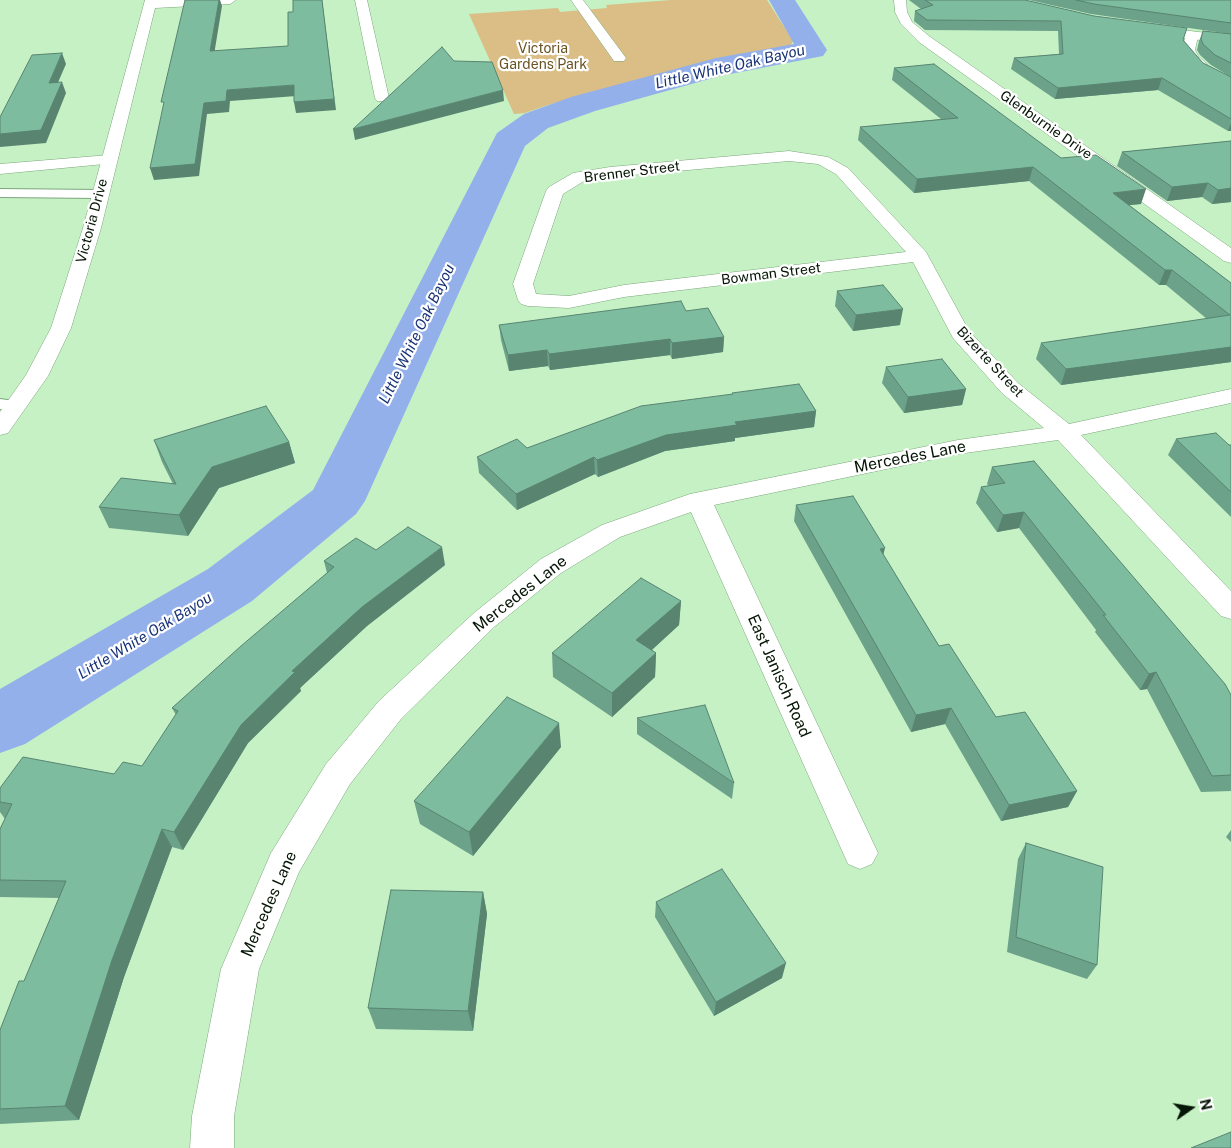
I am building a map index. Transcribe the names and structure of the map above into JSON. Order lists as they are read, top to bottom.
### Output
{
  "streets": {
    "street": [
      "Glenburnie Drive",
      "Brenner Street",
      "Victoria Drive",
      "Bowman Street",
      "Bizerte Street",
      "Mercedes Lane",
      "East Janisch Road"
    ]
  },
  "crossings": [
    ["Brenner Street", "Bowman Street"],
    ["Brenner Street", "Bizerte Street"],
    ["Bowman Street", "Bizerte Street"],
    ["Bizerte Street", "Mercedes Lane"],
    ["Mercedes Lane", "East Janisch Road"]
  ],
  "water": ["Little White Oak Bayou"],
  "parks": ["Victoria Gardens Park"],
  "north": "right"
}
